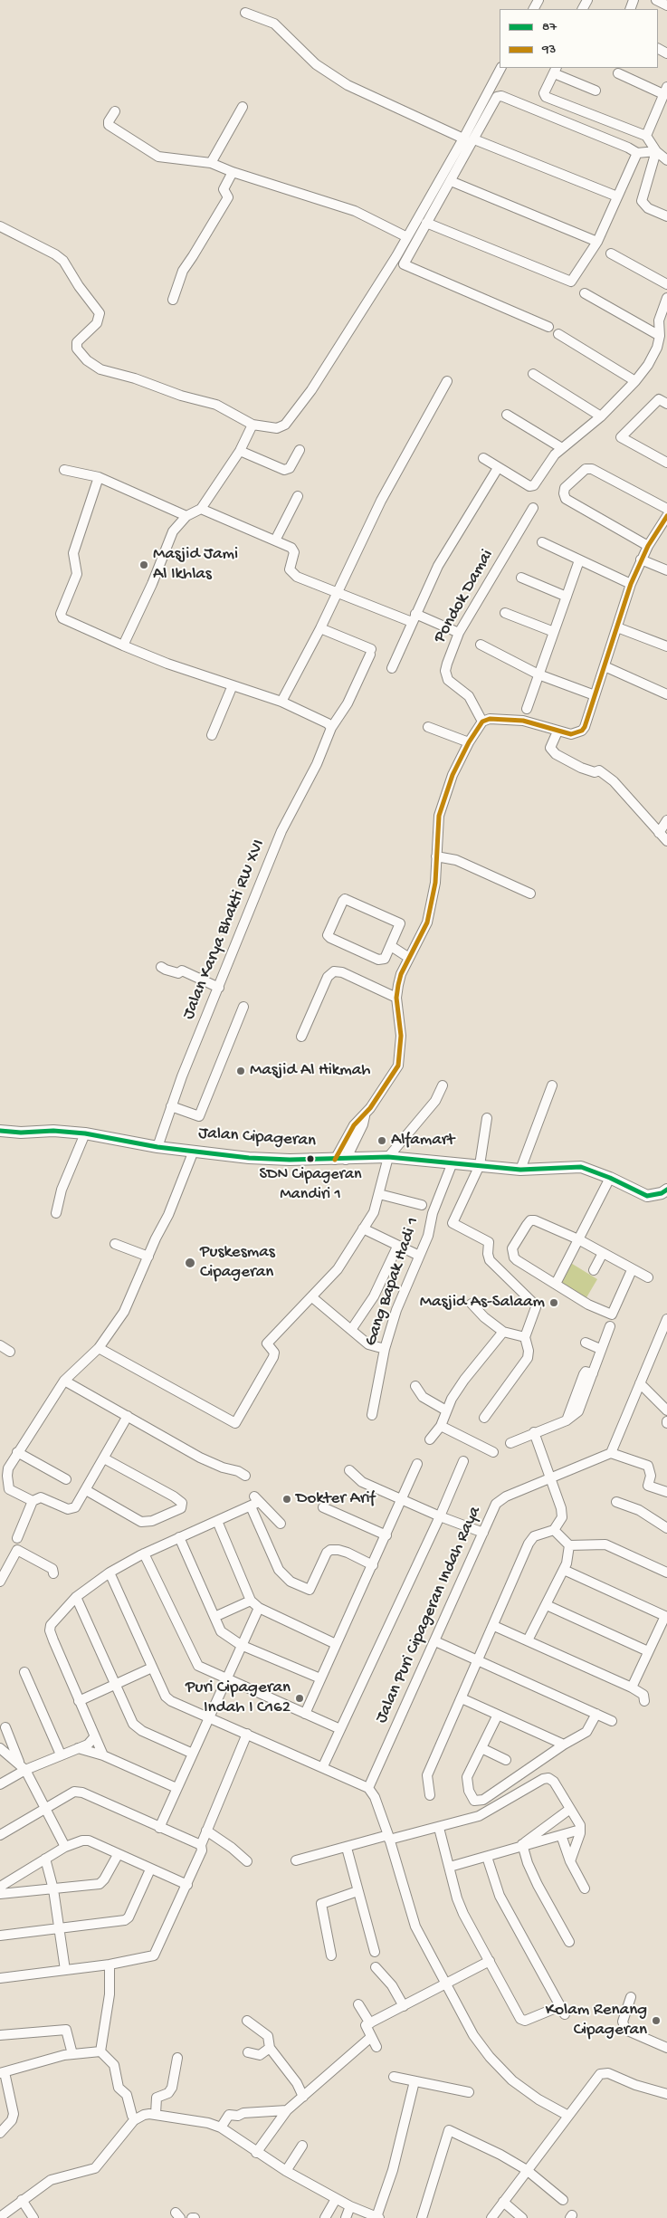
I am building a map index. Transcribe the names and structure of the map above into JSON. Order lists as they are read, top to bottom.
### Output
{
  "streets": {
    "street": [
      "Pondok Damai",
      "Jalan Karya Bhakti RW XVI",
      "Jalan Cipageran",
      "Gang Bapak Hadi 1",
      "Jalan Puri Cipageran Indah Raya"
    ]
  },
  "crossings": [
    ["Jalan Karya Bhakti RW XVI", "Jalan Cipageran"],
    ["Jalan Cipageran", "Gang Bapak Hadi 1"]
  ],
  "places": [
    "Masjid Jami Al Ikhlas",
    "Masjid Al Hikmah",
    "Alfamart",
    "SDN Cipageran Mandiri 1",
    "Puskesmas Cipageran",
    "Masjid As-Salaam",
    "Dokter Arif",
    "Puri Cipageran Indah I C162",
    "Kolam Renang Cipageran"
  ],
  "lines": ["transit line 93", "transit line 87"],
  "legend": ["87", "93"]
}
